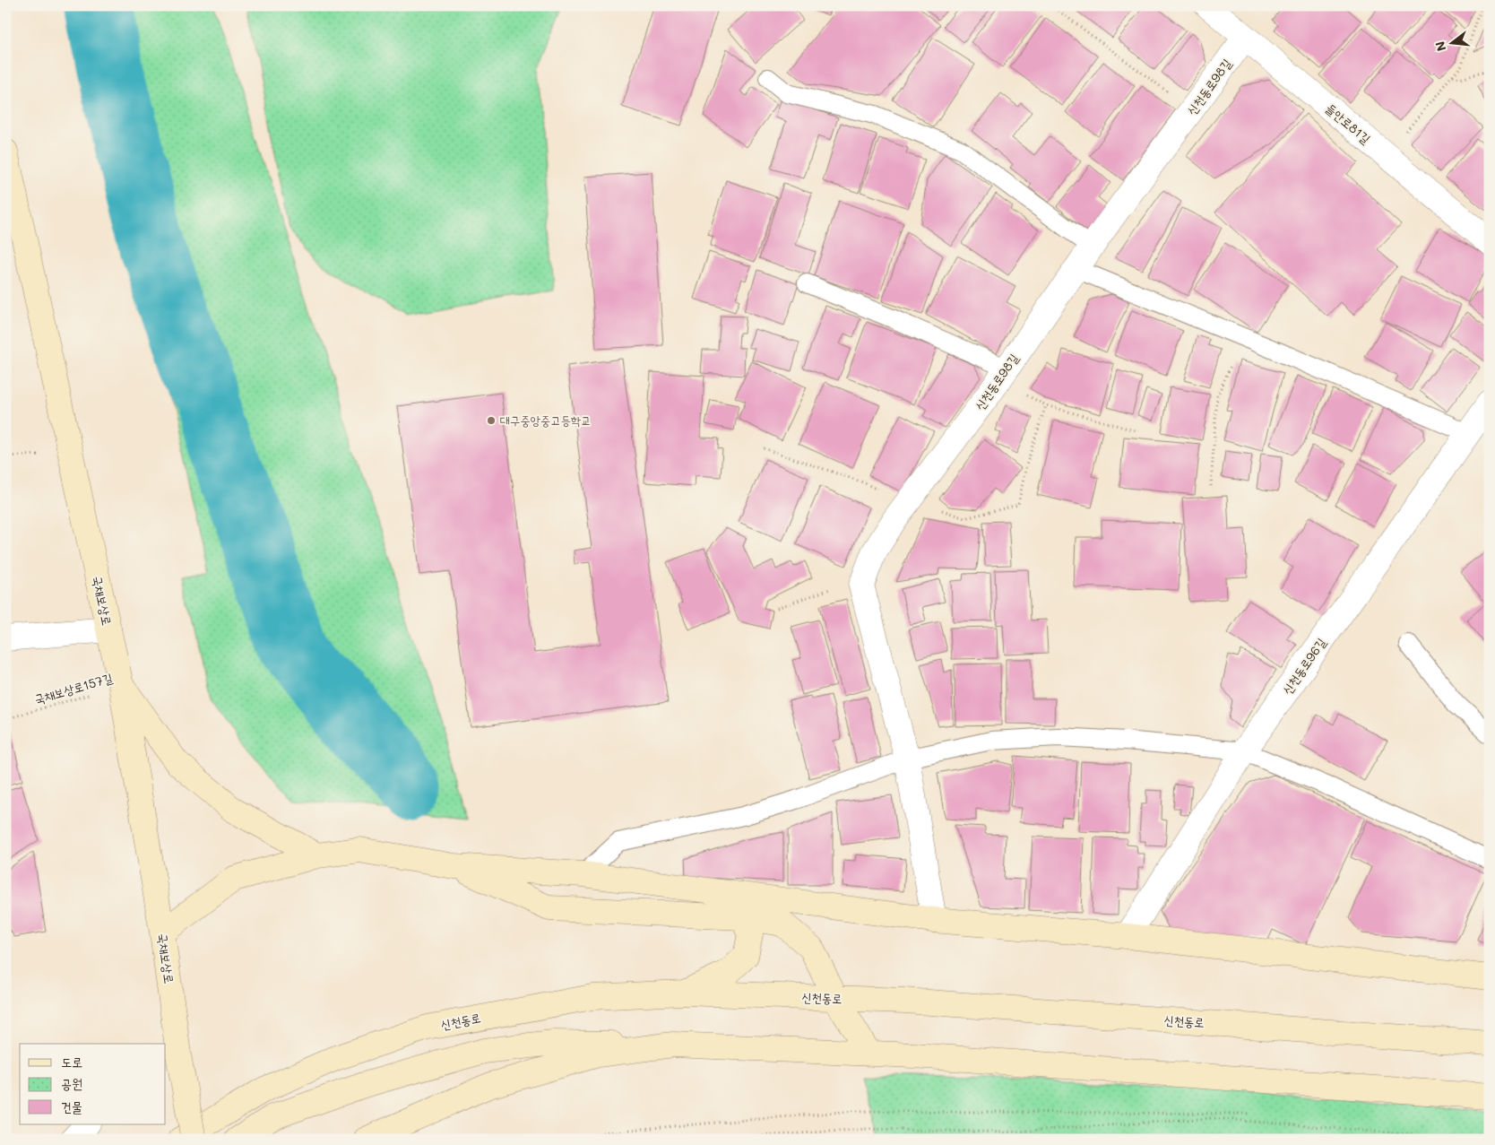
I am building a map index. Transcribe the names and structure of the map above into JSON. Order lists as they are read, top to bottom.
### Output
{
  "streets": {
    "main road": ["국채보상로", "신천동로"],
    "street": ["신천동로98길", "들안로81길", "신천동로96길"],
    "path": ["국채보상로157길"]
  },
  "crossings": [
    ["신천동로98길", "들안로81길"],
    ["국채보상로", "국채보상로157길"]
  ],
  "places": ["대구중앙중고등학교"],
  "legend": ["도로", "공원", "건물"],
  "north": "left"
}
